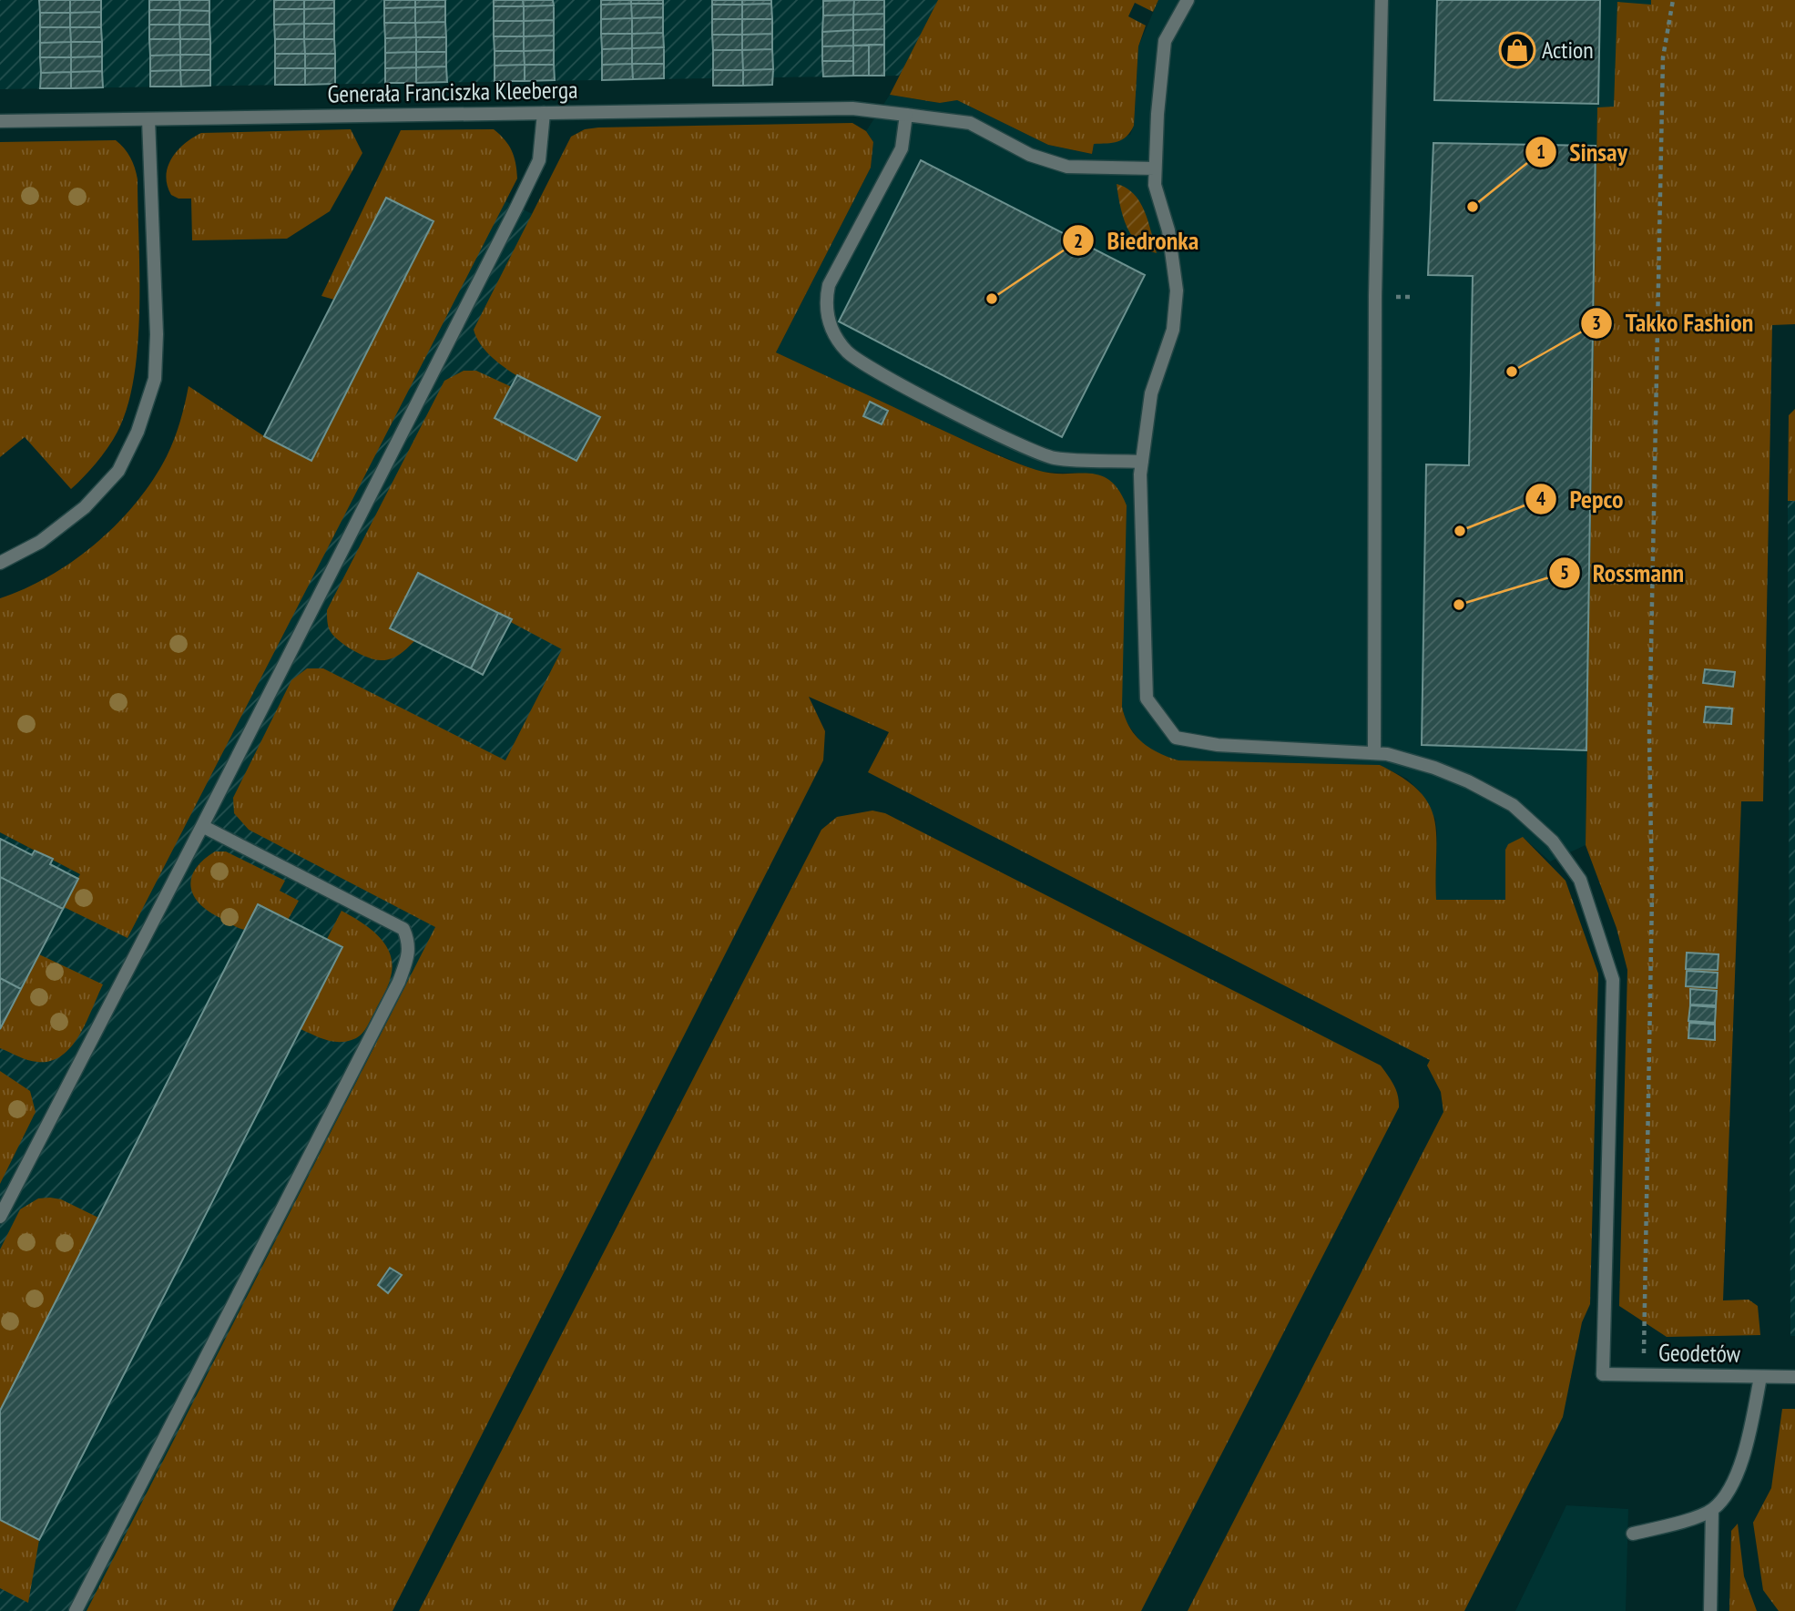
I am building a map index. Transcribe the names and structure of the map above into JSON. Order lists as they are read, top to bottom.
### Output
{
  "streets": {
    "street": ["Generała Franciszka Kleeberga", "Geodetów"]
  },
  "places": {
    "shop": ["Action"],
    "other": [
      "Sinsay",
      "Biedronka",
      "Takko Fashion",
      "Pepco",
      "Rossmann"
    ]
  }
}
